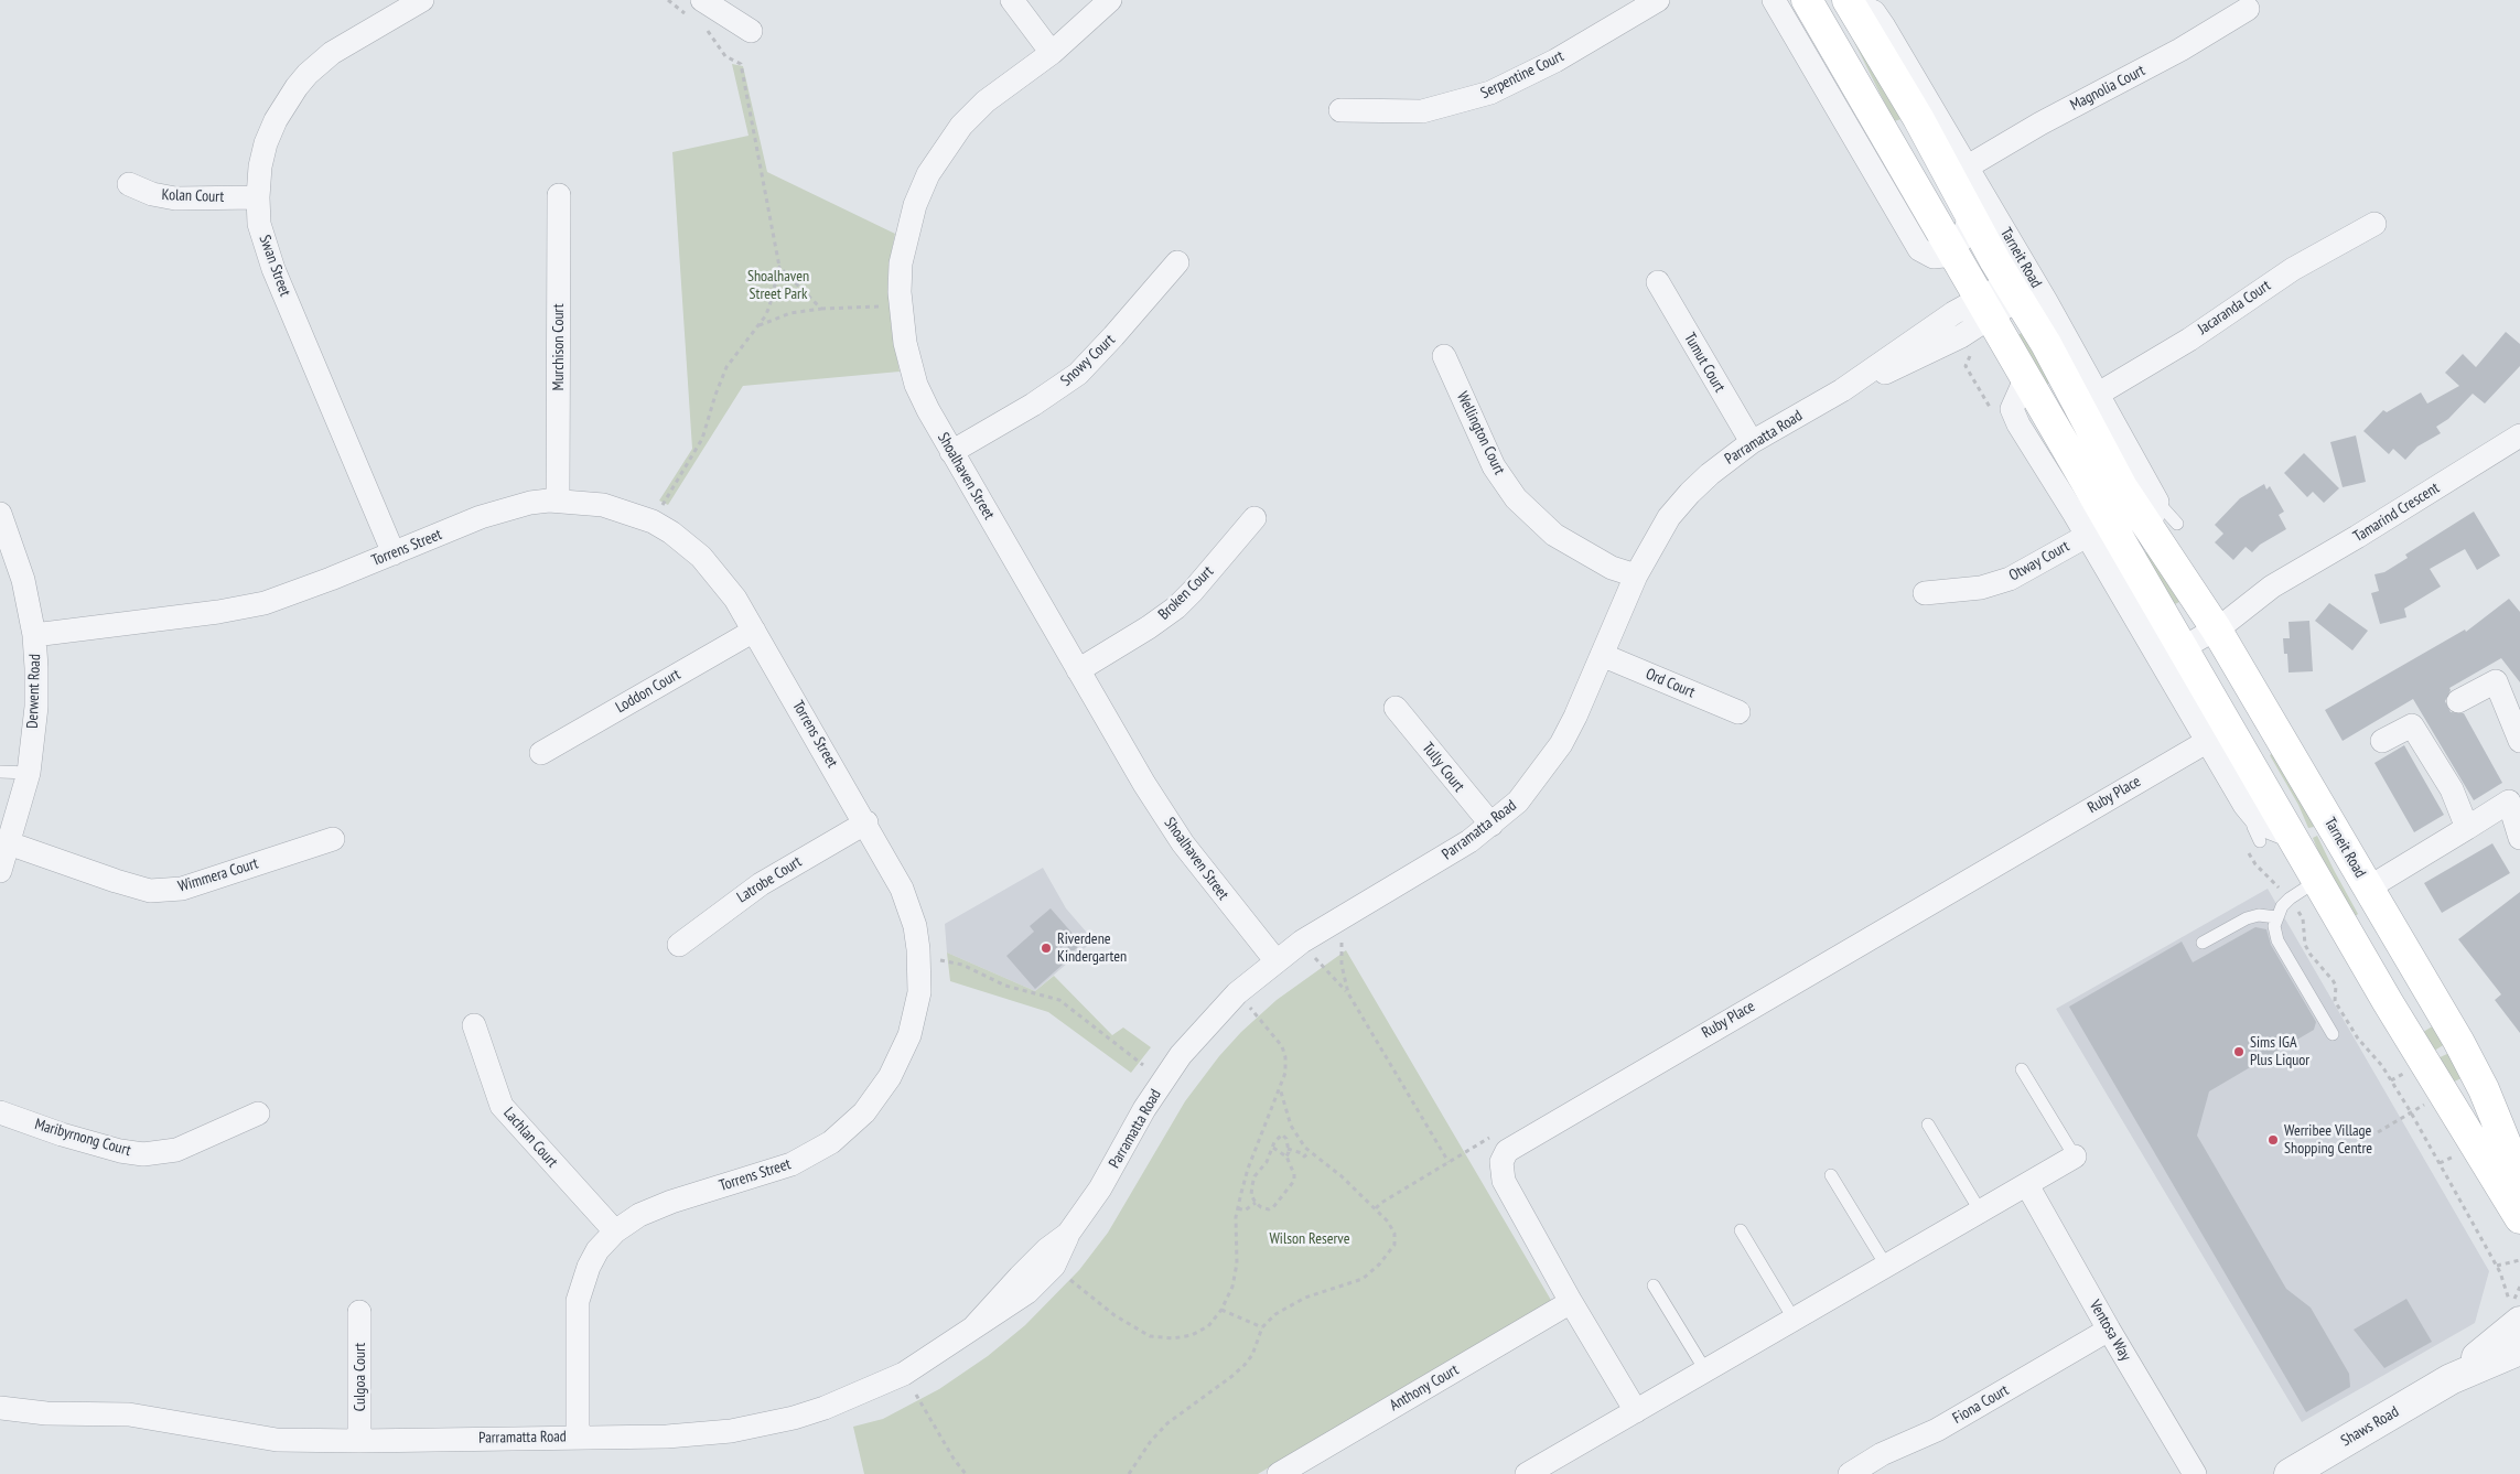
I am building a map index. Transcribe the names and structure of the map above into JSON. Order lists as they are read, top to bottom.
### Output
{
  "streets": {
    "main road": ["Tarneit Road"],
    "street": [
      "Serpentine Court",
      "Magnolia Court",
      "Kolan Court",
      "Swan Street",
      "Jacaranda Court",
      "Murchison Court",
      "Snowy Court",
      "Tumut Court",
      "Wellington Court",
      "Parramatta Road",
      "Shoalhaven Street",
      "Tamarind Crescent",
      "Torrens Street",
      "Otway Court",
      "Broken Court",
      "Ord Court",
      "Derwent Road",
      "Loddon Court",
      "Tully Court",
      "Ruby Place",
      "Wimmera Court",
      "Latrobe Court",
      "Maribyrnong Court",
      "Lachlan Court",
      "Ventosa Way",
      "Culgoa Court",
      "Anthony Court",
      "Fiona Court",
      "Shaws Road"
    ]
  },
  "crossings": [
    ["Magnolia Court", "Tarneit Road"],
    ["Kolan Court", "Swan Street"],
    ["Tarneit Road", "Jacaranda Court"],
    ["Tarneit Road", "Parramatta Road"],
    ["Tarneit Road", "Tamarind Crescent"],
    ["Swan Street", "Torrens Street"],
    ["Murchison Court", "Torrens Street"],
    ["Snowy Court", "Shoalhaven Street"],
    ["Tumut Court", "Parramatta Road"],
    ["Wellington Court", "Parramatta Road"],
    ["Parramatta Road", "Shoalhaven Street"],
    ["Parramatta Road", "Torrens Street"],
    ["Parramatta Road", "Ord Court"],
    ["Parramatta Road", "Tully Court"],
    ["Parramatta Road", "Culgoa Court"],
    ["Shoalhaven Street", "Broken Court"],
    ["Torrens Street", "Derwent Road"],
    ["Torrens Street", "Loddon Court"],
    ["Torrens Street", "Latrobe Court"],
    ["Torrens Street", "Lachlan Court"],
    ["Derwent Road", "Wimmera Court"],
    ["Ruby Place", "Anthony Court"],
    ["Ventosa Way", "Fiona Court"]
  ],
  "parks": ["Shoalhaven Street Park", "Wilson Reserve"],
  "places": ["Riverdene Kindergarten", "Sims IGA Plus Liquor", "Werribee Village Shopping Centre"]
}
